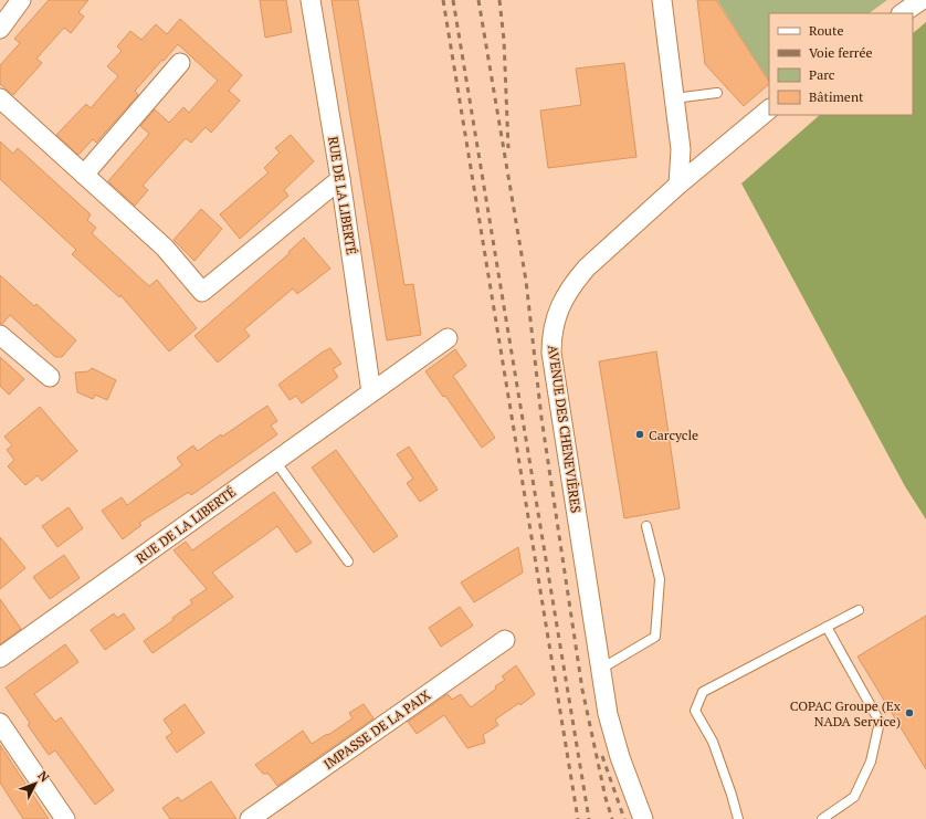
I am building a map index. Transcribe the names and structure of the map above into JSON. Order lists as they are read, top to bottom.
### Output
{
  "streets": {
    "street": ["RUE DE LA LIBERTÉ", "AVENUE DES CHENEVIÈRES", "IMPASSE DE LA PAIX"]
  },
  "places": ["Carcycle", "COPAC Groupe (Ex NADA Service)"],
  "legend": [
    "Route",
    "Voie ferrée",
    "Parc",
    "Bâtiment"
  ],
  "north": "top right"
}
